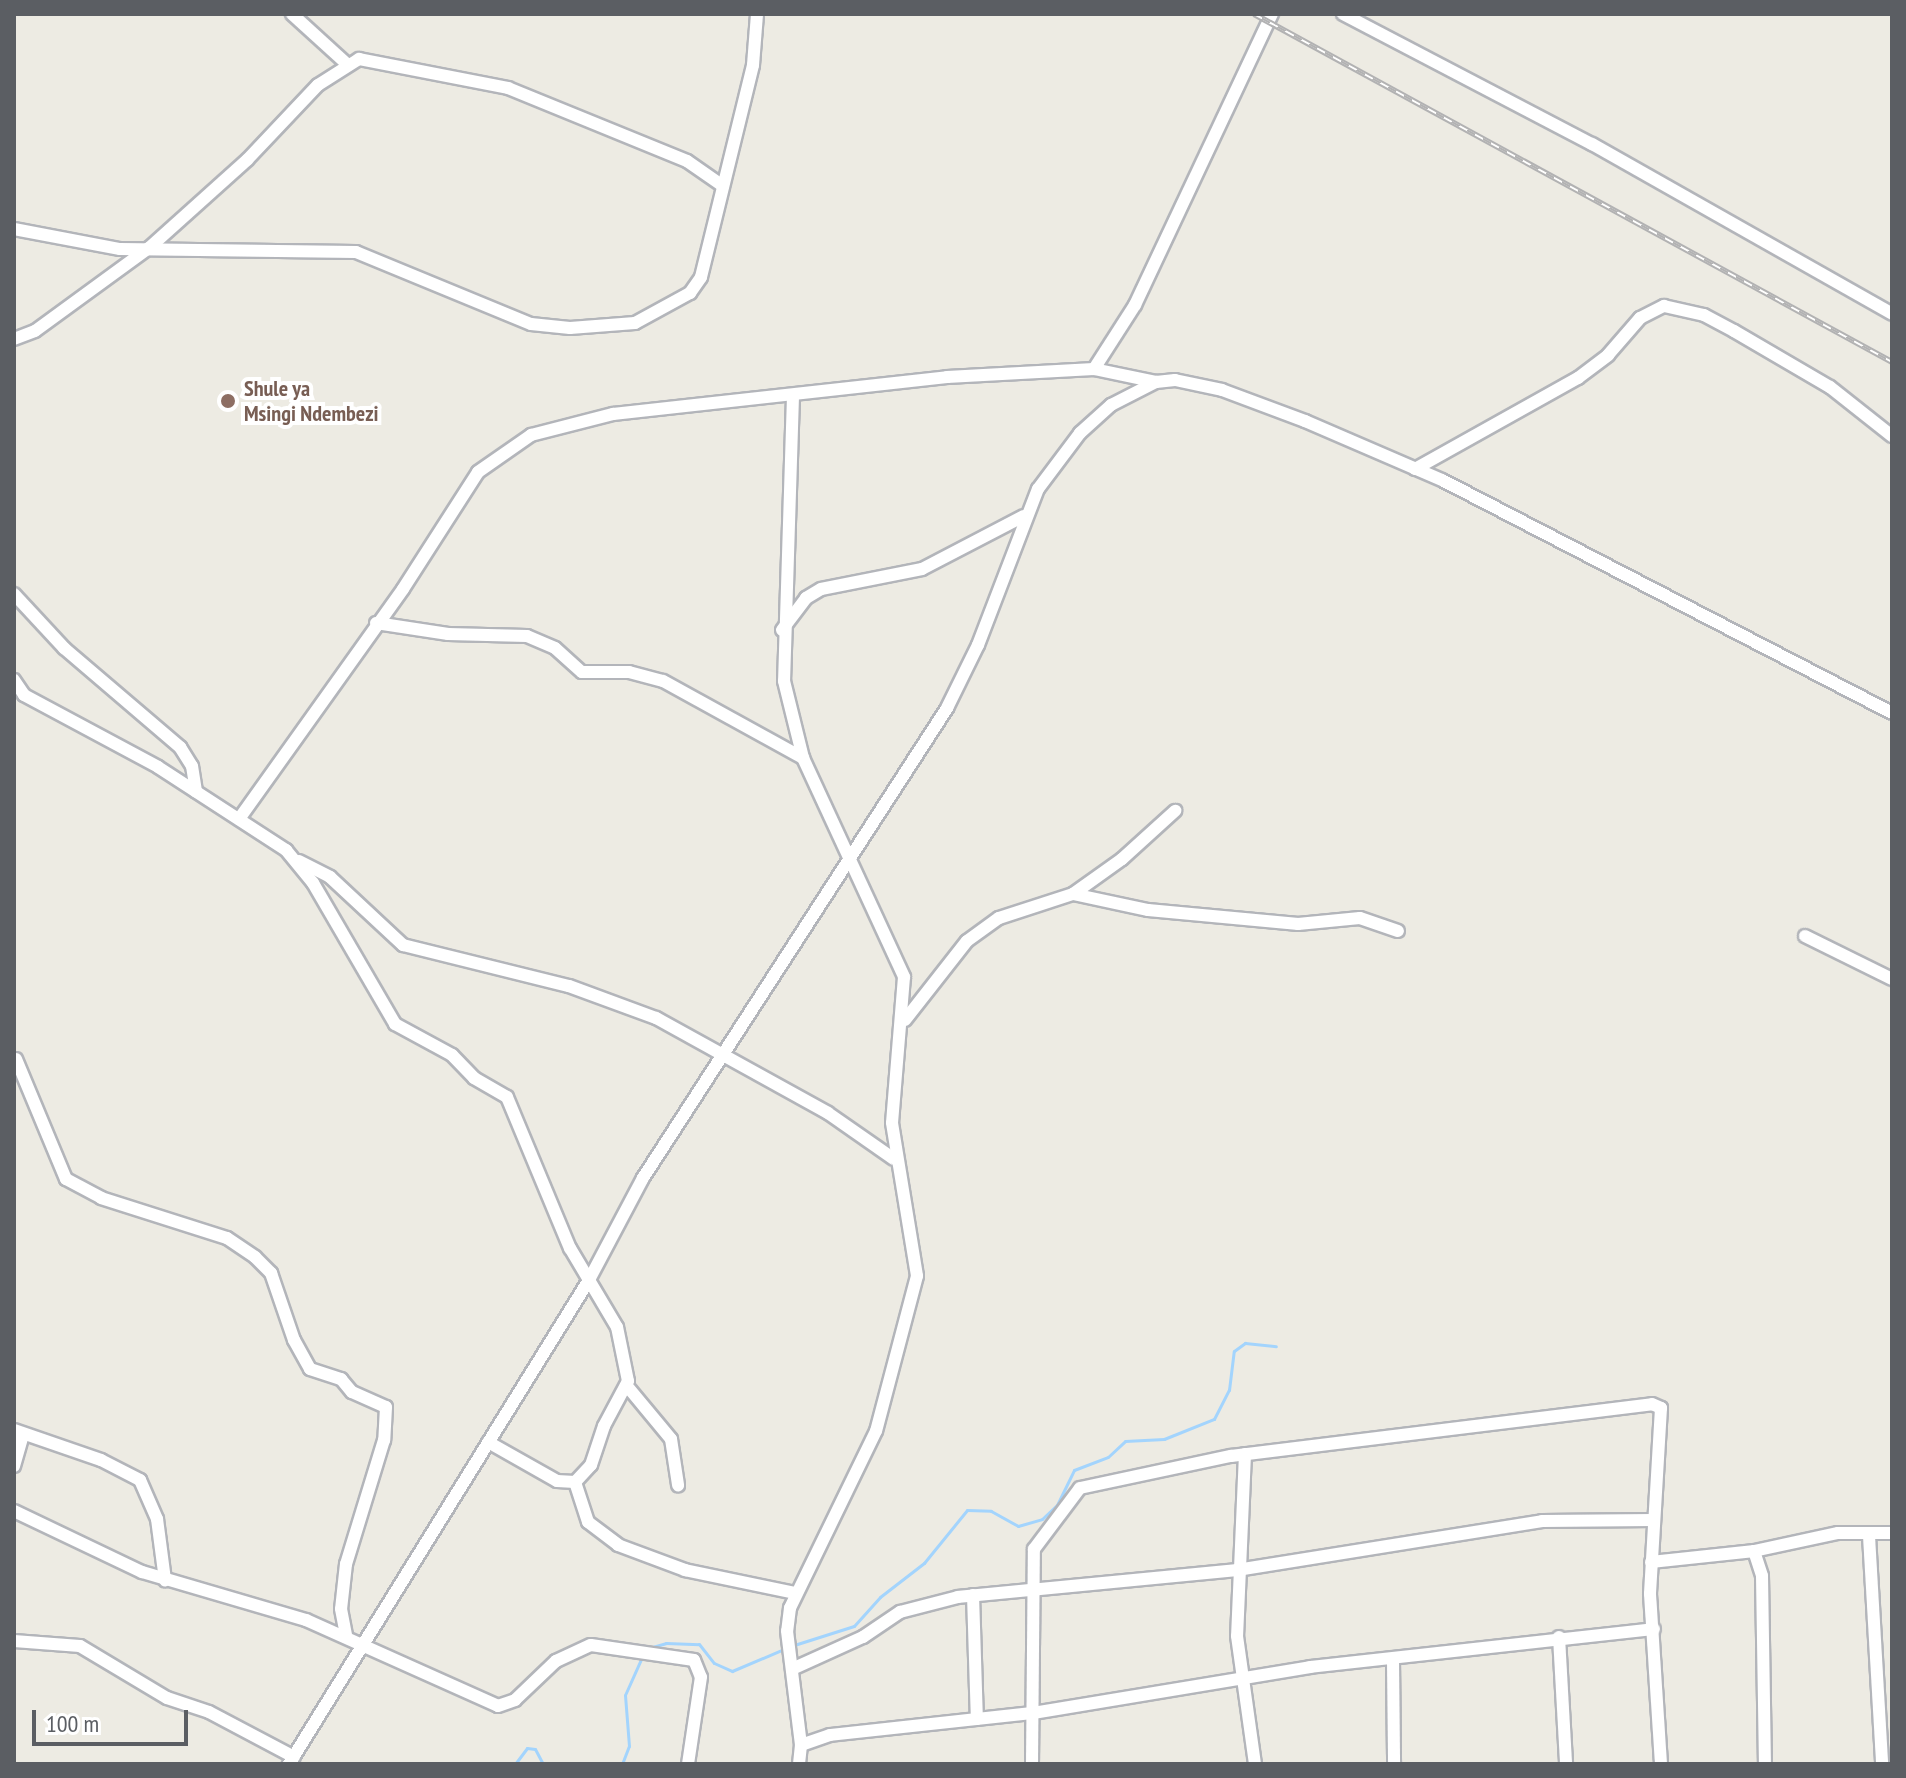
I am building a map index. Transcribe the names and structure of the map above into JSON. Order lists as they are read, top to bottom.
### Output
{
  "places": ["Shule ya Msingi Ndembezi"],
  "scale_bar": "100 m"
}
